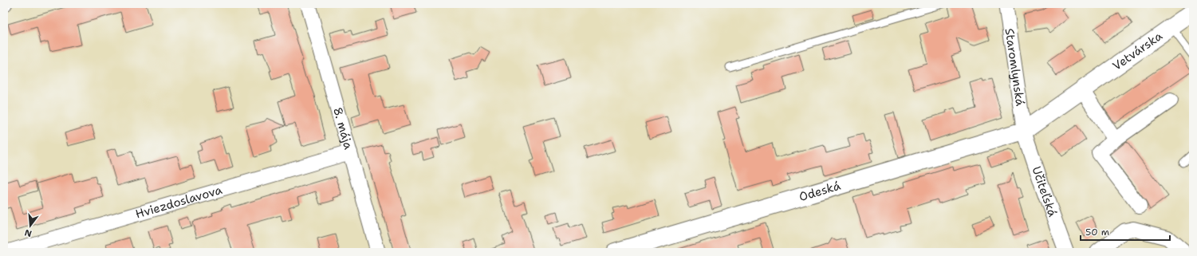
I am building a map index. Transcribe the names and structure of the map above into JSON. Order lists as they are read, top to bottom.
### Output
{
  "streets": {
    "street": [
      "Vetvárska",
      "Staromlynská",
      "8. mája",
      "Odeská",
      "Učiteľská",
      "Hviezdoslavova"
    ]
  },
  "crossings": [
    ["Vetvárska", "Staromlynská"],
    ["Vetvárska", "Odeská"],
    ["Vetvárska", "Učiteľská"],
    ["Staromlynská", "Odeská"],
    ["Staromlynská", "Učiteľská"],
    ["8. mája", "Hviezdoslavova"],
    ["Odeská", "Učiteľská"]
  ],
  "scale_bar": "50 m",
  "north": "bottom"
}
